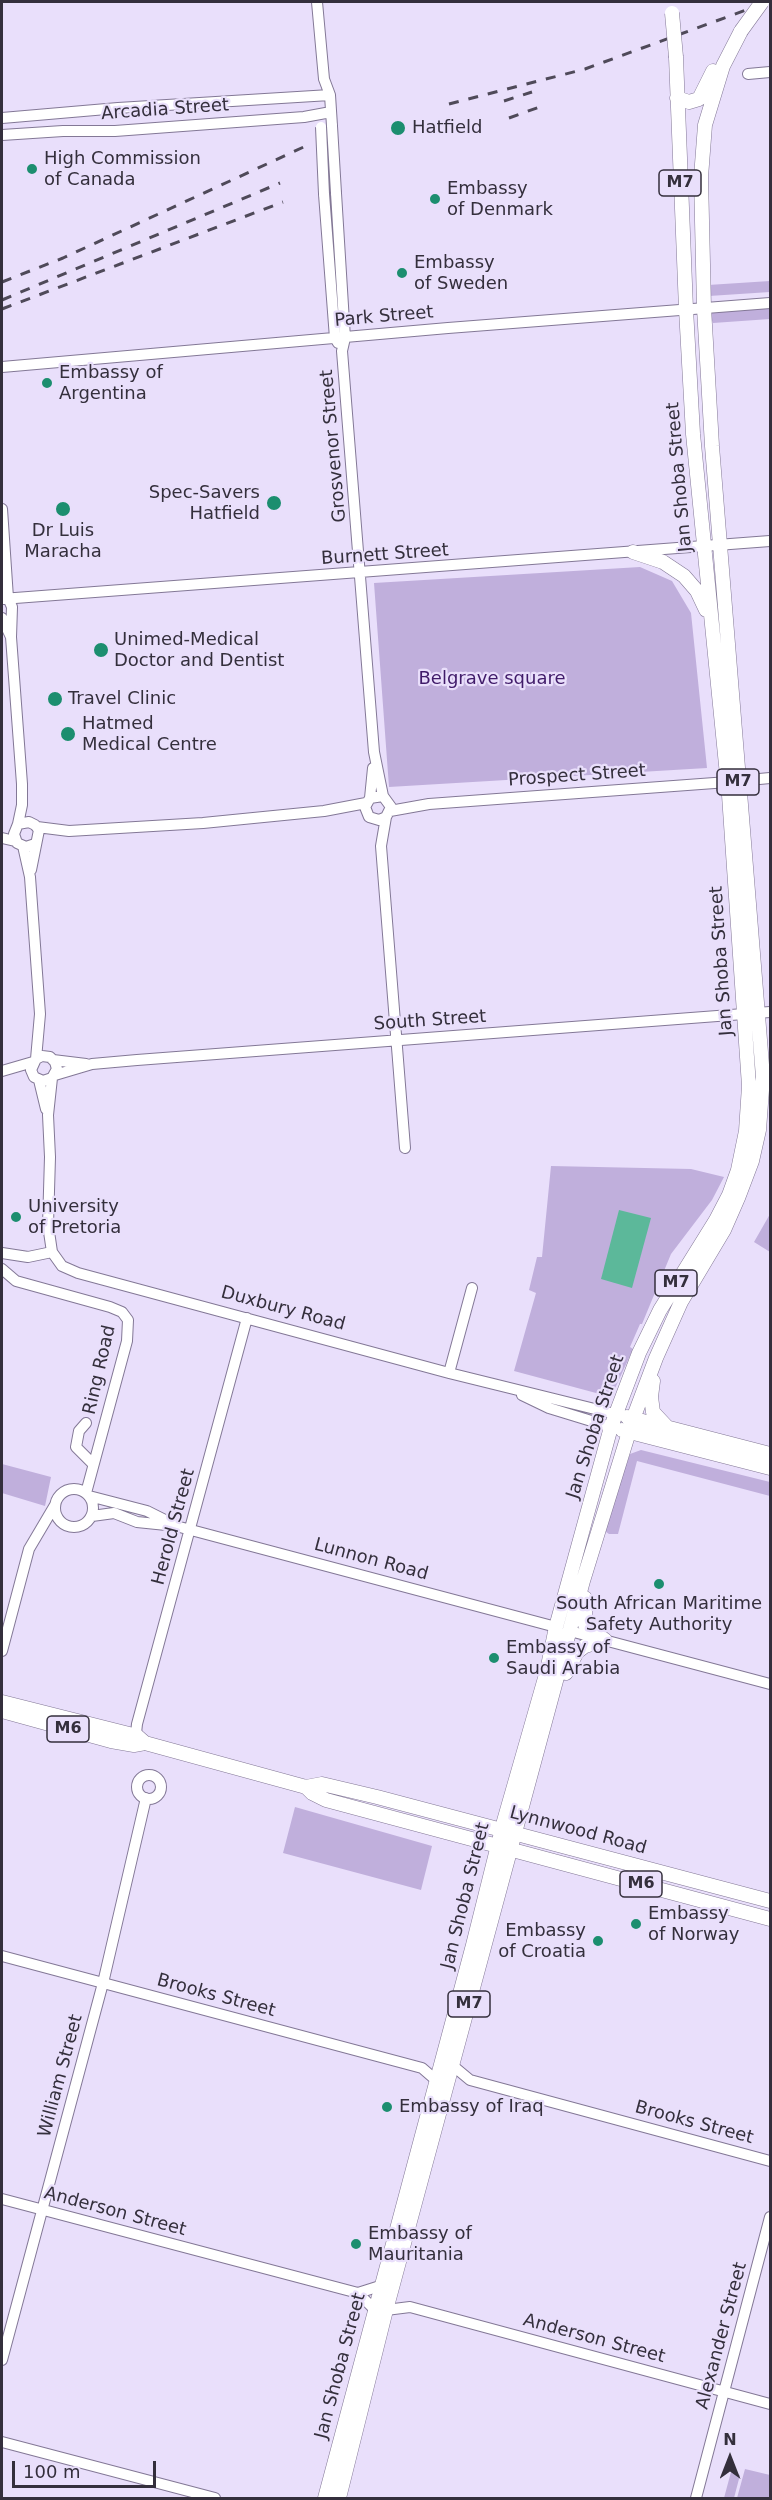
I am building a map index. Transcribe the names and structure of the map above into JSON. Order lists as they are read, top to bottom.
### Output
{
  "streets": {
    "main road": [
      "M7",
      "Jan Shoba Street",
      "Duxbury Road",
      "M6",
      "Lynnwood Road"
    ],
    "street": [
      "Arcadia Street",
      "Park Street",
      "Grosvenor Street",
      "Burnett Street",
      "Prospect Street",
      "South Street",
      "Ring Road",
      "Herold Street",
      "Lunnon Road",
      "Brooks Street",
      "William Street",
      "Anderson Street",
      "Alexander Street"
    ]
  },
  "crossings": [
    ["Arcadia Street", "Grosvenor Street"],
    ["M7", "Park Street"],
    ["M7", "Jan Shoba Street"],
    ["Park Street", "Grosvenor Street"],
    ["Park Street", "Jan Shoba Street"],
    ["Grosvenor Street", "Burnett Street"],
    ["Grosvenor Street", "Prospect Street"],
    ["Grosvenor Street", "South Street"],
    ["Jan Shoba Street", "Burnett Street"],
    ["Jan Shoba Street", "Prospect Street"],
    ["Jan Shoba Street", "South Street"],
    ["Jan Shoba Street", "Duxbury Road"],
    ["Jan Shoba Street", "Lunnon Road"],
    ["Jan Shoba Street", "Lynnwood Road"],
    ["Jan Shoba Street", "Brooks Street"],
    ["Jan Shoba Street", "Anderson Street"],
    ["Duxbury Road", "Herold Street"],
    ["Ring Road", "Lunnon Road"],
    ["Herold Street", "Lunnon Road"],
    ["Herold Street", "Lynnwood Road"],
    ["Brooks Street", "William Street"],
    ["William Street", "Anderson Street"],
    ["Anderson Street", "Alexander Street"]
  ],
  "parks": ["Belgrave square"],
  "places": [
    "Hatfield",
    "High Commission of Canada",
    "Embassy of Denmark",
    "Embassy of Sweden",
    "Embassy of Argentina",
    "Spec-Savers Hatfield",
    "Dr Luis Maracha",
    "Unimed-Medical Doctor and Dentist",
    "Travel Clinic",
    "Hatmed Medical Centre",
    "University of Pretoria",
    "South African Maritime Safety Authority",
    "Embassy of Saudi Arabia",
    "Embassy of Norway",
    "Embassy of Croatia",
    "Embassy of Iraq",
    "Embassy of Mauritania"
  ],
  "scale_bar": "100 m",
  "north": "top"
}
